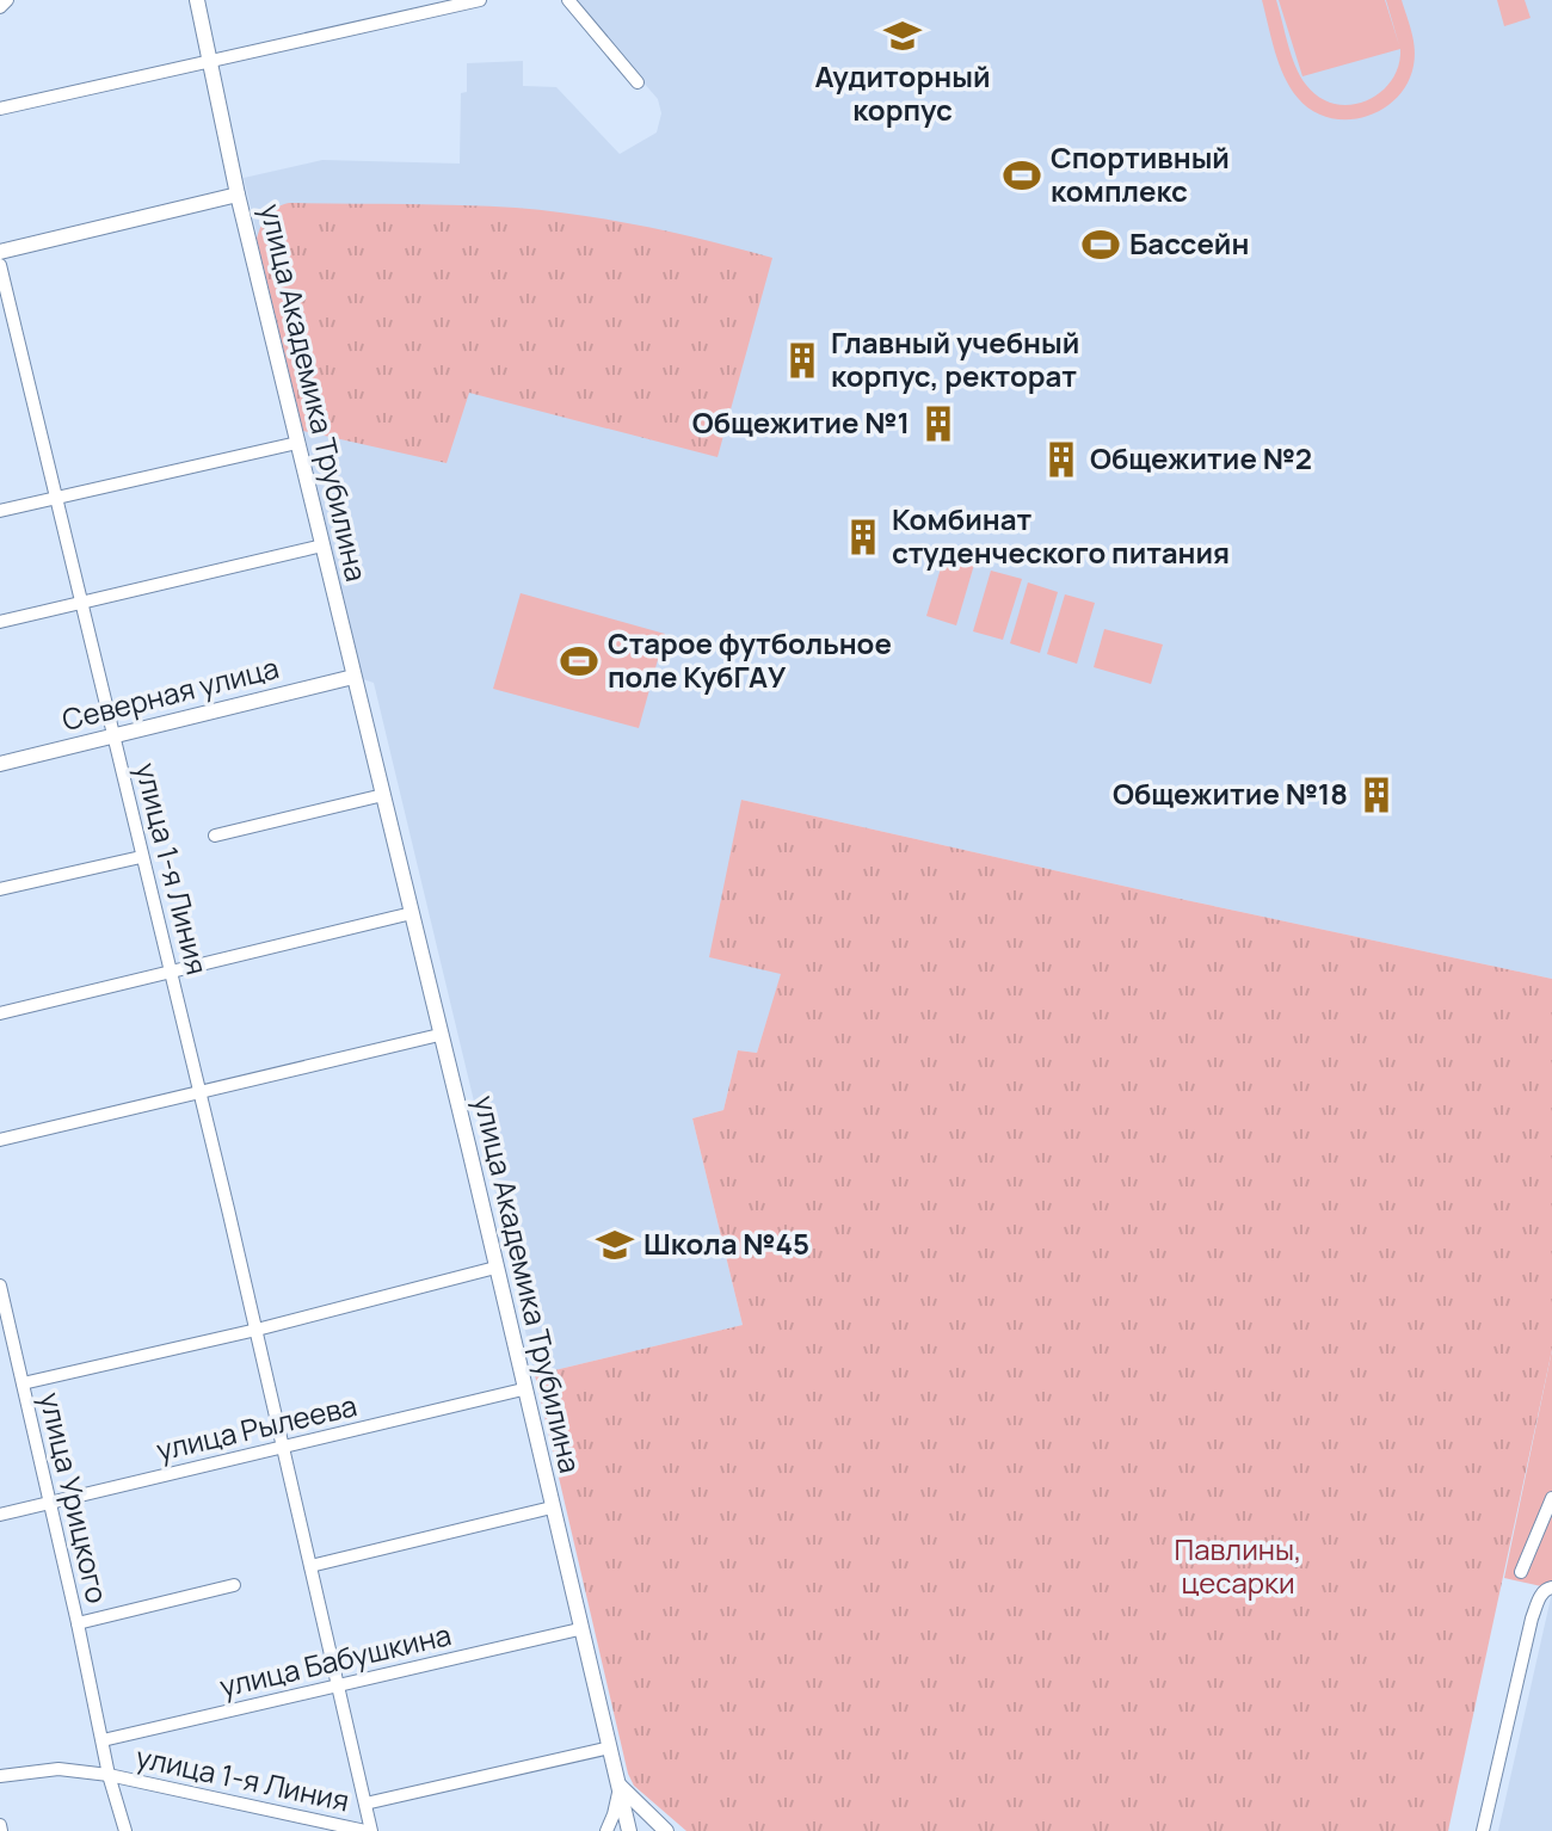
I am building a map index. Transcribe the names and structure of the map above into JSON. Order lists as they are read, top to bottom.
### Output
{
  "streets": {
    "main road": ["улица Академика Трубилина", "Северная улица"],
    "street": [
      "улица 1-я Линия",
      "улица Рылеева",
      "улица Урицкого",
      "улица Бабушкина"
    ]
  },
  "crossings": [
    ["улица Академика Трубилина", "Северная улица"],
    ["улица Академика Трубилина", "улица 1-я Линия"],
    ["улица Академика Трубилина", "улица Рылеева"],
    ["улица Академика Трубилина", "улица Бабушкина"],
    ["Северная улица", "улица 1-я Линия"],
    ["улица 1-я Линия", "улица Рылеева"],
    ["улица 1-я Линия", "улица Урицкого"],
    ["улица 1-я Линия", "улица Бабушкина"],
    ["улица Рылеева", "улица Урицкого"],
    ["улица Урицкого", "улица Бабушкина"]
  ],
  "parks": ["Павлины, цесарки"],
  "places": {
    "school or university": ["Аудиторный корпус", "Школа №45"],
    "sports": ["Спортивный комплекс", "Бассейн", "Старое футбольное поле КубГАУ"],
    "building": [
      "Главный учебный корпус, ректорат",
      "Общежитие №1",
      "Общежитие №2",
      "Комбинат студенческого питания",
      "Общежитие №18"
    ]
  }
}
